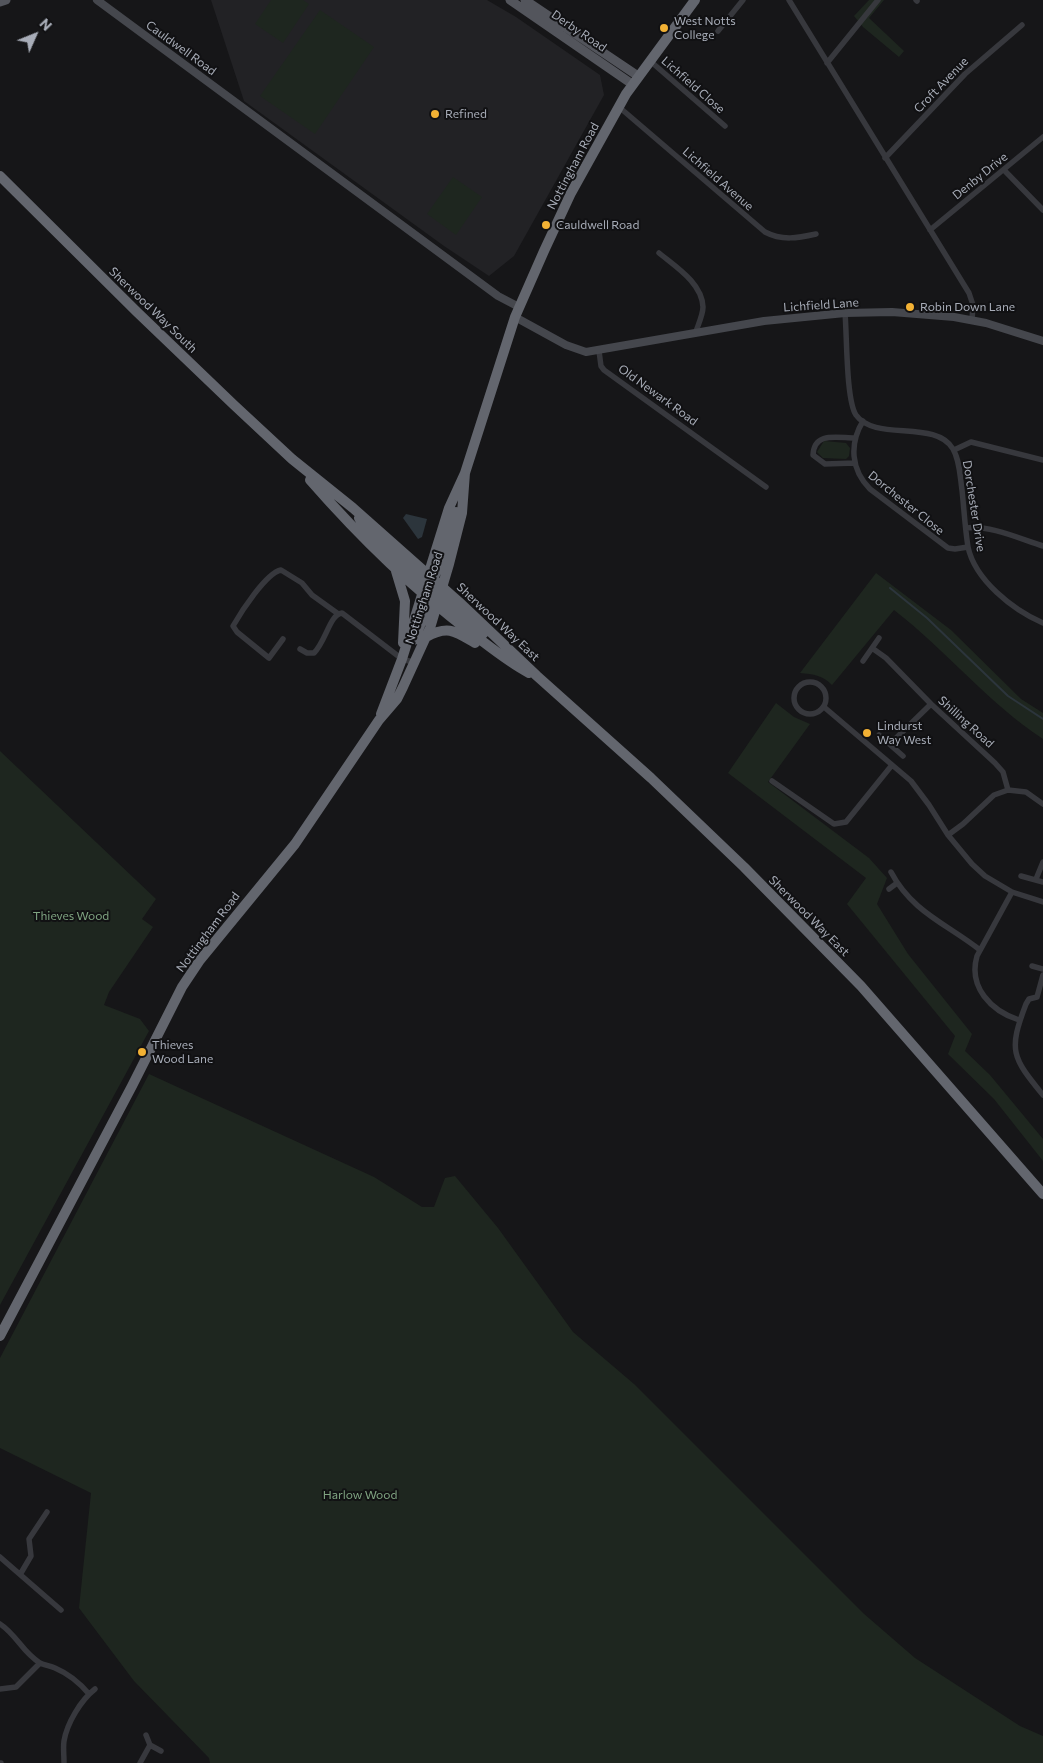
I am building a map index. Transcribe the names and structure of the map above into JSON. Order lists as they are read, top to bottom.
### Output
{
  "streets": {
    "highway": ["Nottingham Road", "Sherwood Way South", "Sherwood Way East"],
    "main road": ["Derby Road"],
    "street": [
      "Cauldwell Road",
      "Lichfield Close",
      "Croft Avenue",
      "Denby Drive",
      "Lichfield Avenue",
      "Lichfield Lane",
      "Old Newark Road",
      "Dorchester Close",
      "Dorchester Drive",
      "Shilling Road"
    ]
  },
  "crossings": [
    ["Derby Road", "Nottingham Road"],
    ["Cauldwell Road", "Nottingham Road"],
    ["Lichfield Close", "Nottingham Road"],
    ["Nottingham Road", "Lichfield Avenue"],
    ["Nottingham Road", "Sherwood Way South"],
    ["Nottingham Road", "Sherwood Way East"],
    ["Lichfield Lane", "Old Newark Road"],
    ["Sherwood Way South", "Sherwood Way East"],
    ["Dorchester Close", "Dorchester Drive"]
  ],
  "parks": ["Thieves Wood", "Harlow Wood"],
  "places": [
    "West Notts College",
    "Refined",
    "Cauldwell Road",
    "Robin Down Lane",
    "Lindurst Way West",
    "Thieves Wood Lane"
  ],
  "north": "top right"
}
